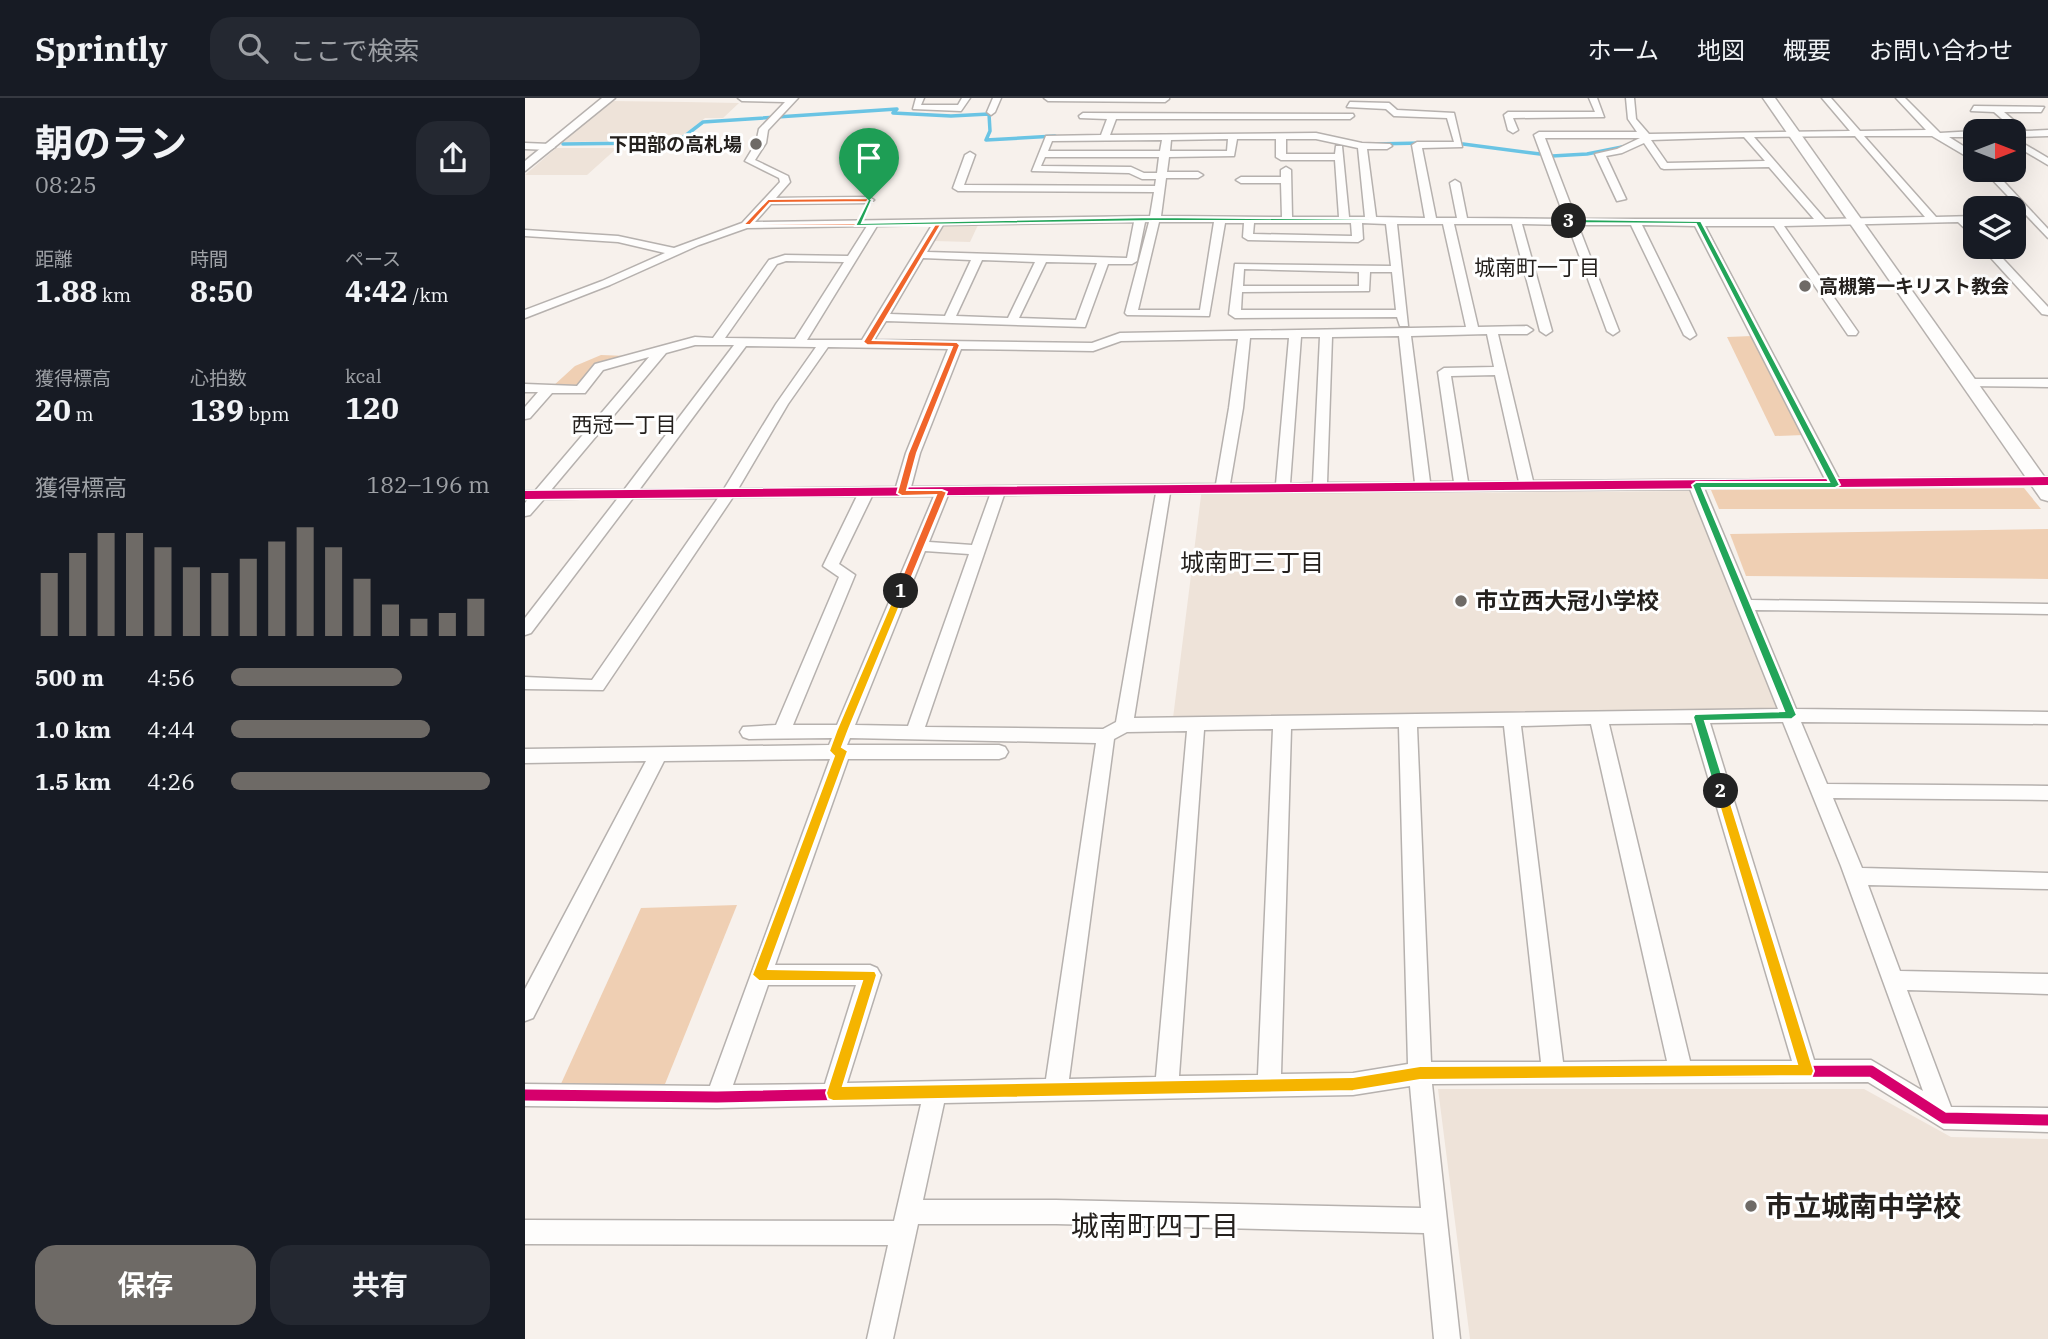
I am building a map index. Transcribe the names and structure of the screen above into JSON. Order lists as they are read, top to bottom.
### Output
{
  "districts": [
    "城南町一丁目",
    "西冠一丁目",
    "城南町三丁目",
    "城南町四丁目"
  ],
  "places": [
    "下田部の高札場",
    "高槻第一キリスト教会",
    "市立西大冠小学校",
    "市立城南中学校"
  ],
  "north": "right",
  "page": {
    "header": "Sprintly",
    "search": "ここで検索",
    "nav": [
      "ホーム",
      "地図",
      "概要",
      "お問い合わせ"
    ],
    "heading": ["朝のラン", "08:25"],
    "pins": ["3", "1", "2"],
    "stats": [
      ["距離", "1.88 km"],
      ["時間", "8:50"],
      ["ペース", "4:42 /km"],
      ["獲得標高", "20 m"],
      ["心拍数", "139 bpm"],
      ["kcal", "120"]
    ],
    "chart": ["獲得標高", "182–196 m"],
    "list": [
      {
        "name": "500 m",
        "note": "4:56"
      },
      {
        "name": "1.0 km",
        "note": "4:44"
      },
      {
        "name": "1.5 km",
        "note": "4:26"
      }
    ],
    "buttons": ["保存", "共有"]
  }
}
